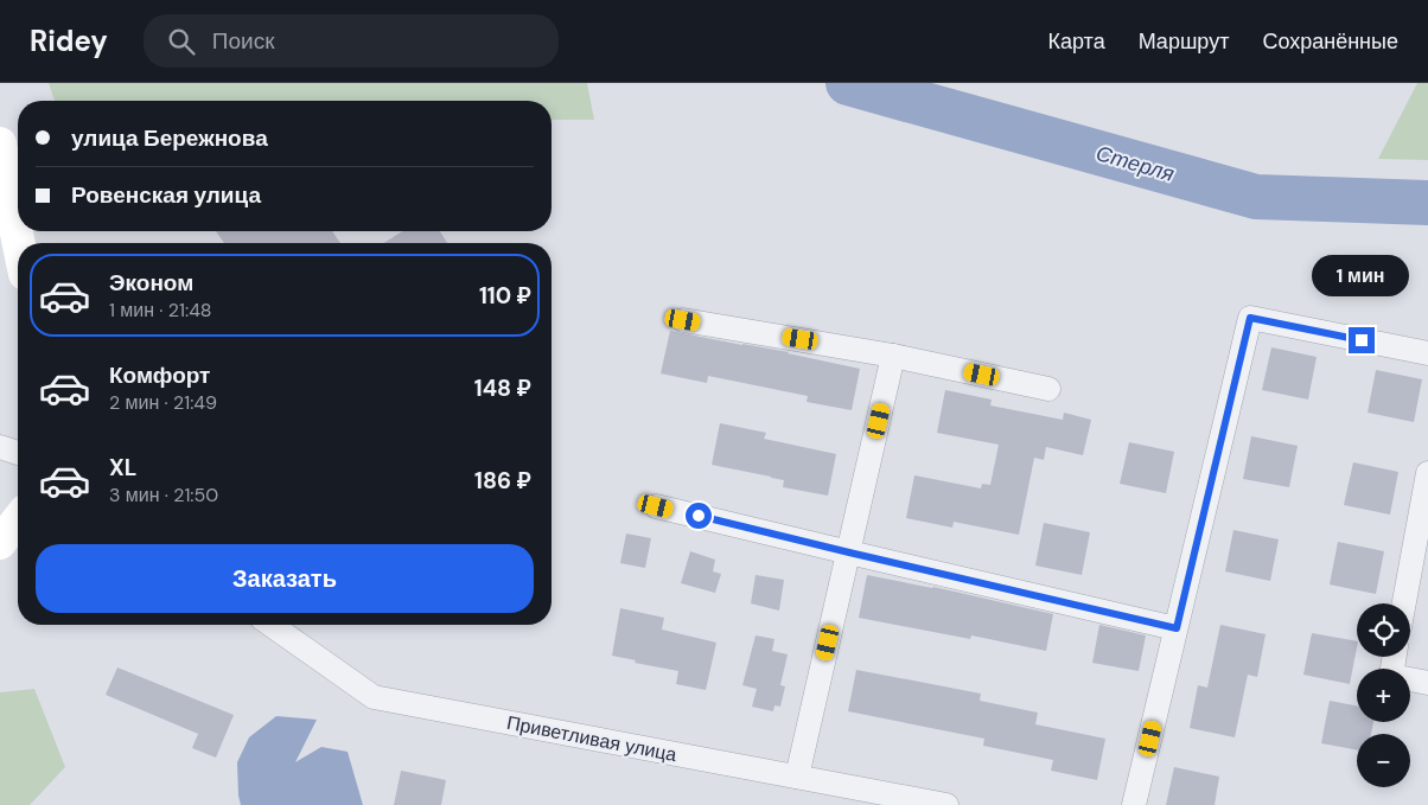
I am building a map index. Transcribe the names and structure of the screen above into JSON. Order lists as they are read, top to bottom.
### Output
{
  "streets": {
    "street": ["Приветливая улица"]
  },
  "water": ["Стерля"],
  "page": {
    "header": "Ridey",
    "search": "Поиск",
    "nav": ["Карта", "Маршрут", "Сохранённые"],
    "banner": ["улица Бережнова", "Ровенская улица"],
    "list": [
      {
        "name": "Эконом",
        "note": "1 мин · 21:48",
        "value": "110 ₽"
      },
      {
        "name": "Комфорт",
        "note": "2 мин · 21:49",
        "value": "148 ₽"
      },
      {
        "name": "XL",
        "note": "3 мин · 21:50",
        "value": "186 ₽"
      }
    ],
    "bubble": "1 мин",
    "buttons": "Заказать",
    "map_buttons": ["+", "−"]
  }
}
